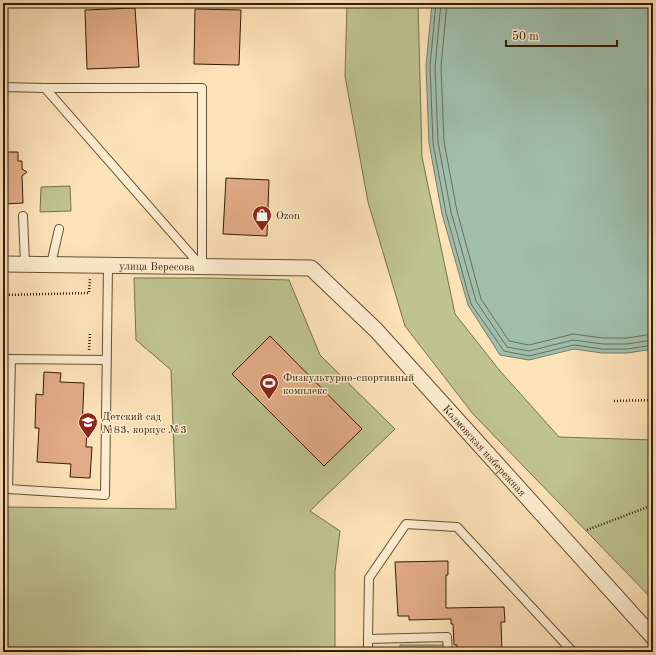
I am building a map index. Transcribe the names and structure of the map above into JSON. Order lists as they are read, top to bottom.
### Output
{
  "streets": {
    "street": ["улица Вересова", "Колмовская набережная"]
  },
  "crossings": [
    ["улица Вересова", "Колмовская набережная"]
  ],
  "places": {
    "shop": ["Ozon"],
    "sports": ["Физкультурно-спортивный комплекс"],
    "school or university": ["Детский сад №83, корпус №3"]
  },
  "scale_bar": "50 m"
}
